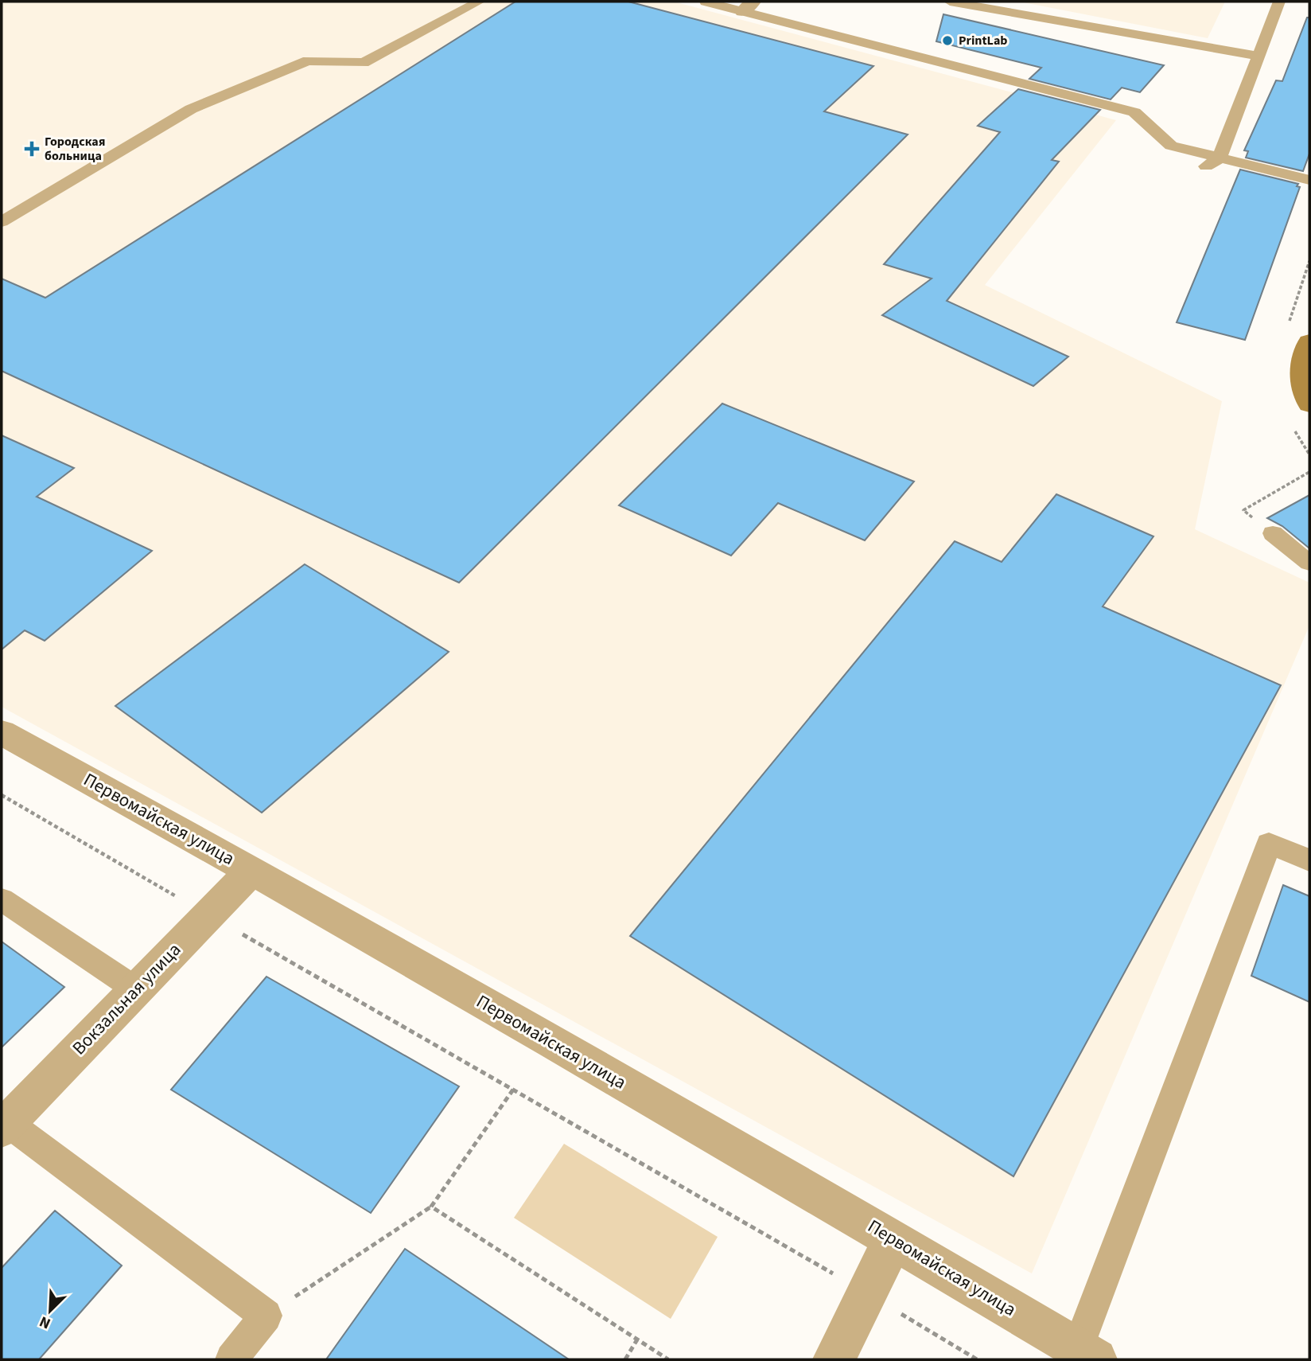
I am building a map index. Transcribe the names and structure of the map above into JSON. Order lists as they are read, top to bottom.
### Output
{
  "streets": {
    "street": ["Первомайская улица", "Вокзальная улица"]
  },
  "crossings": [
    ["Первомайская улица", "Вокзальная улица"]
  ],
  "places": {
    "other": ["PrintLab"],
    "health": ["Городская больница"]
  },
  "north": "bottom left"
}
